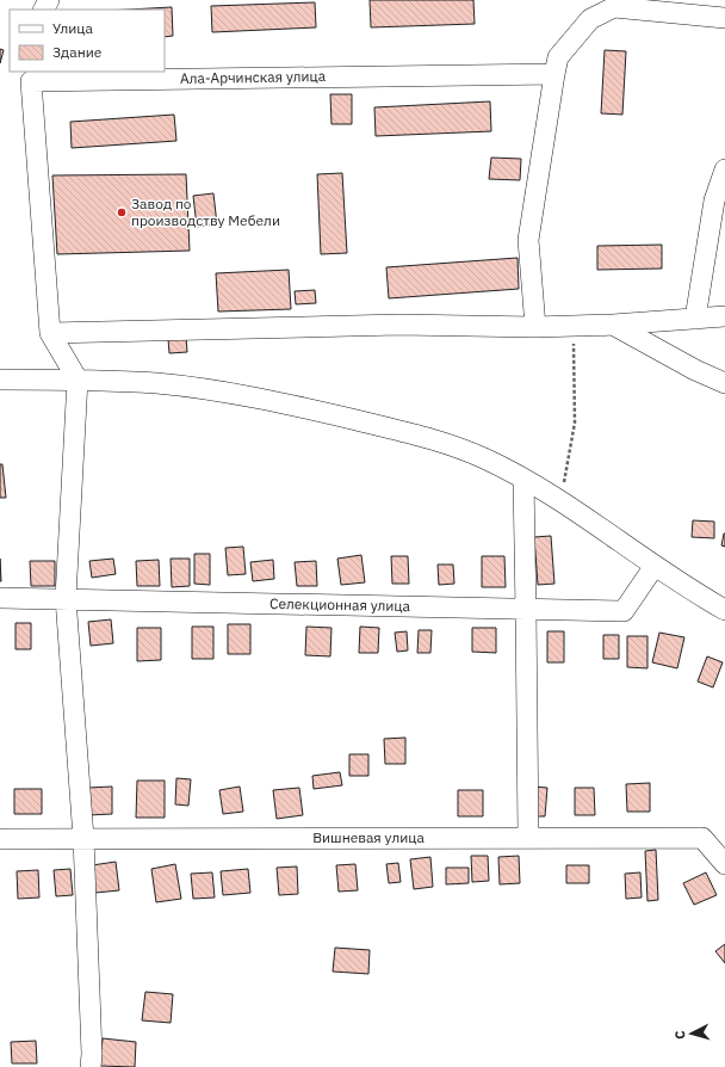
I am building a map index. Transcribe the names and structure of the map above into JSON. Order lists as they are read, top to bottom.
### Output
{
  "streets": {
    "street": ["Ала-Арчинская улица", "Селекционная улица", "Вишневая улица"]
  },
  "places": ["Завод по производству Мебели"],
  "legend": ["Улица", "Здание"],
  "north": "left"
}
